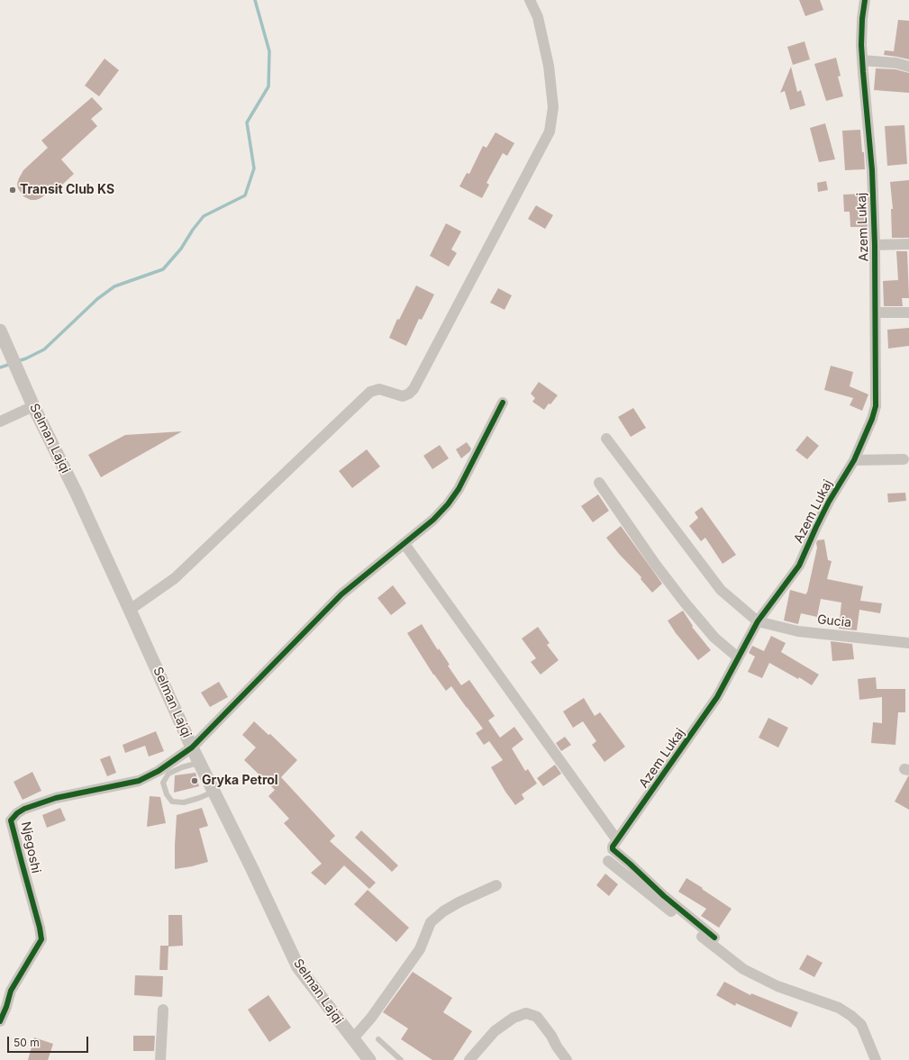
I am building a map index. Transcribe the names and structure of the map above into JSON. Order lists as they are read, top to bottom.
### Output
{
  "streets": {
    "street": [
      "Azem Lukaj",
      "Selman Lajqi",
      "Gucia",
      "Njegoshi"
    ]
  },
  "crossings": [
    ["Azem Lukaj", "Gucia"],
    ["Selman Lajqi", "Njegoshi"]
  ],
  "places": ["Transit Club KS", "Gryka Petrol"],
  "scale_bar": "50 m"
}
